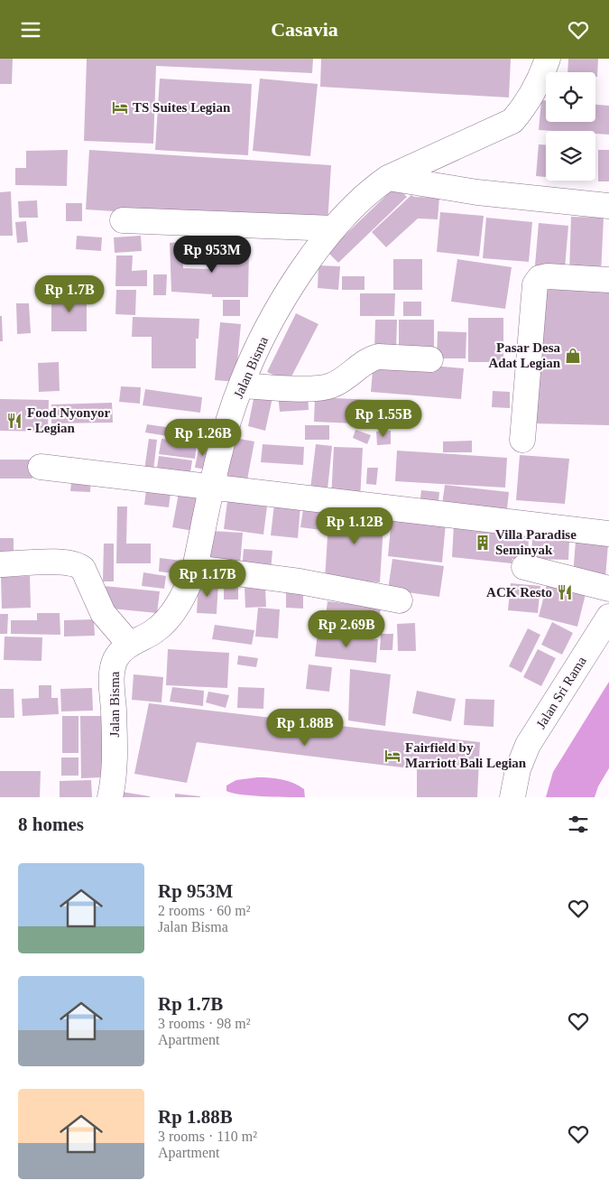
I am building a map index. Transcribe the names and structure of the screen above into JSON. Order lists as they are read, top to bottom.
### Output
{
  "streets": {
    "street": ["Jalan Bisma", "Jalan Sri Rama"]
  },
  "places": {
    "hotel": ["TS Suites Legian", "Fairfield by Marriott Bali Legian"],
    "shop": ["Pasar Desa Adat Legian"],
    "restaurant": ["Food Nyonyor - Legian", "ACK Resto"],
    "building": ["Villa Paradise Seminyak"]
  },
  "page": {
    "header": "Casavia",
    "price": [
      "Rp 953M",
      "Rp 1.7B",
      "Rp 1.55B",
      "Rp 1.26B",
      "Rp 1.12B",
      "Rp 1.17B",
      "Rp 2.69B",
      "Rp 1.88B"
    ],
    "heading": "8 homes",
    "list": [
      {
        "name": "Rp 953M",
        "note": "2 rooms · 60 m² · Jalan Bisma"
      },
      {
        "name": "Rp 1.7B",
        "note": "3 rooms · 98 m² · Apartment"
      },
      {
        "name": "Rp 1.88B",
        "note": "3 rooms · 110 m² · Apartment"
      }
    ]
  }
}
